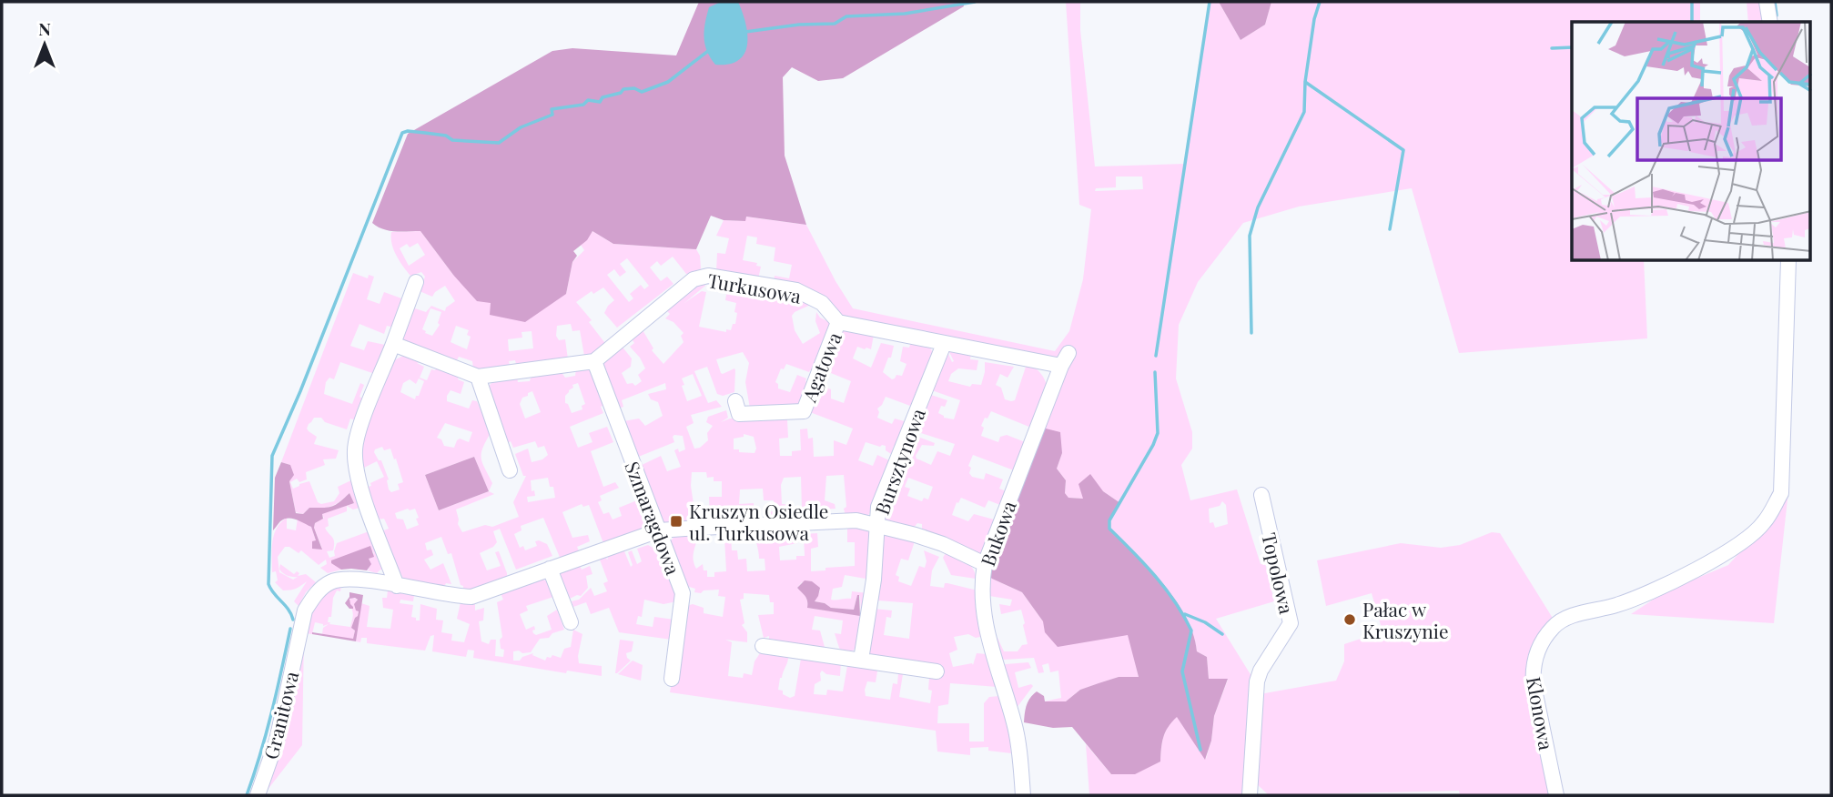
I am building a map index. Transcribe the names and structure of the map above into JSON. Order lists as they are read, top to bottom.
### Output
{
  "streets": {
    "street": [
      "Turkusowa",
      "Agatowa",
      "Bursztynowa",
      "Szmaragdowa",
      "Bukowa",
      "Topolowa",
      "Klonowa",
      "Granitowa"
    ]
  },
  "crossings": [
    ["Turkusowa", "Agatowa"],
    ["Turkusowa", "Szmaragdowa"],
    ["Bursztynowa", "Bukowa"]
  ],
  "places": {
    "transit": ["Kruszyn Osiedle ul. Turkusowa"],
    "other": ["Pałac w Kruszynie"]
  },
  "north": "top"
}
